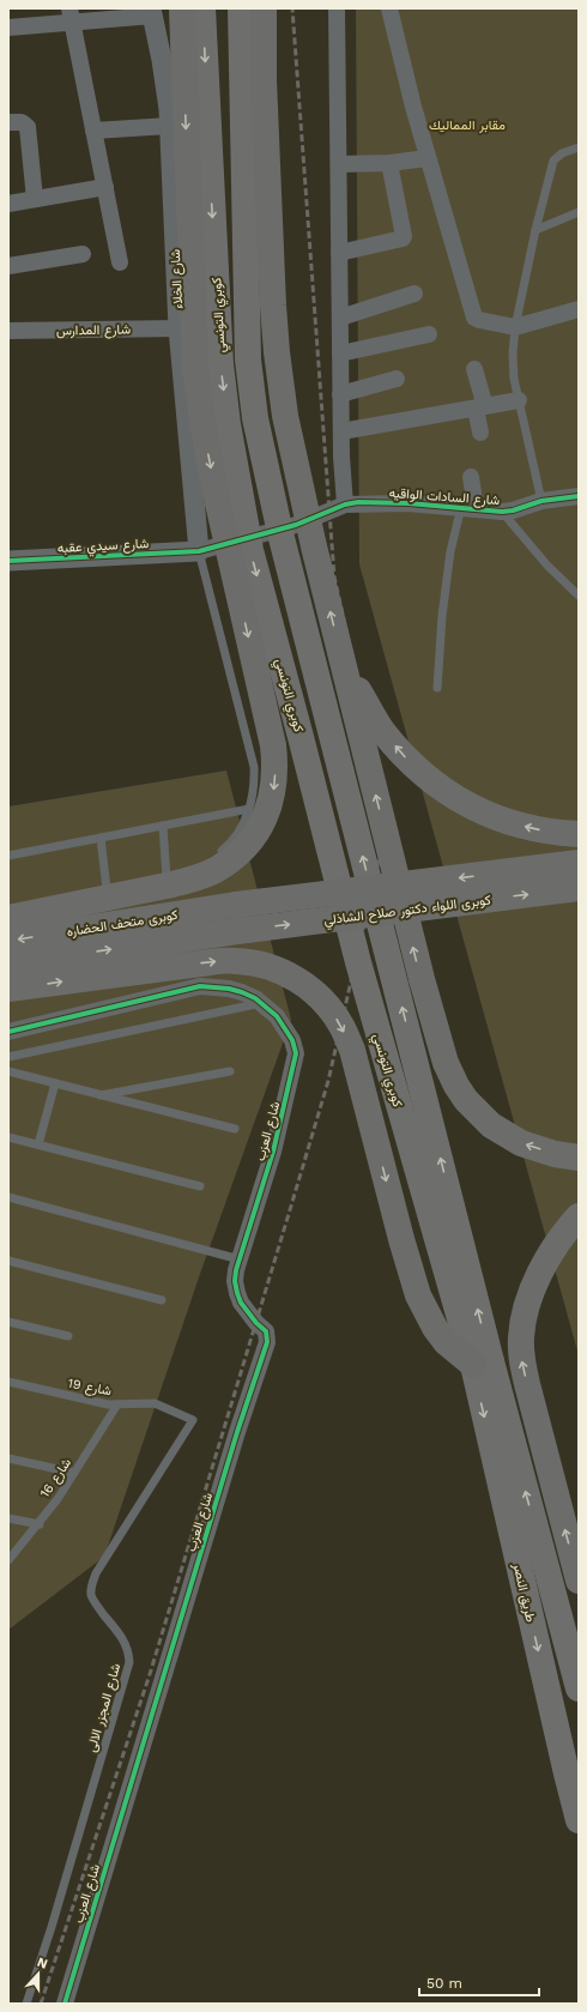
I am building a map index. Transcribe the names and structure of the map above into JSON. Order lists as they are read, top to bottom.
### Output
{
  "streets": {
    "highway": [
      "كوبري التونسي",
      "كوبرى اللواء دكتور صلاح الشاذلي",
      "كوبرى متحف الحضاره",
      "طريق النصر"
    ],
    "street": [
      "شارع الخلاء",
      "شارع المدارس",
      "شارع السادات الواقيه",
      "شارع سيدي عقبه",
      "شارع العزب"
    ],
    "lane": ["شارع 19", "شارع 16", "شارع المجزر الالى"]
  },
  "crossings": [
    ["شارع الخلاء", "شارع المدارس"],
    ["شارع الخلاء", "شارع السادات الواقيه"],
    ["شارع الخلاء", "شارع سيدي عقبه"],
    ["كوبري التونسي", "طريق النصر"],
    ["شارع السادات الواقيه", "شارع سيدي عقبه"],
    ["كوبرى اللواء دكتور صلاح الشاذلي", "كوبرى متحف الحضاره"],
    ["شارع 19", "شارع 16"],
    ["شارع 19", "شارع المجزر الالى"]
  ],
  "parks": ["مقابر المماليك"],
  "scale_bar": "50 m",
  "north": "top"
}
